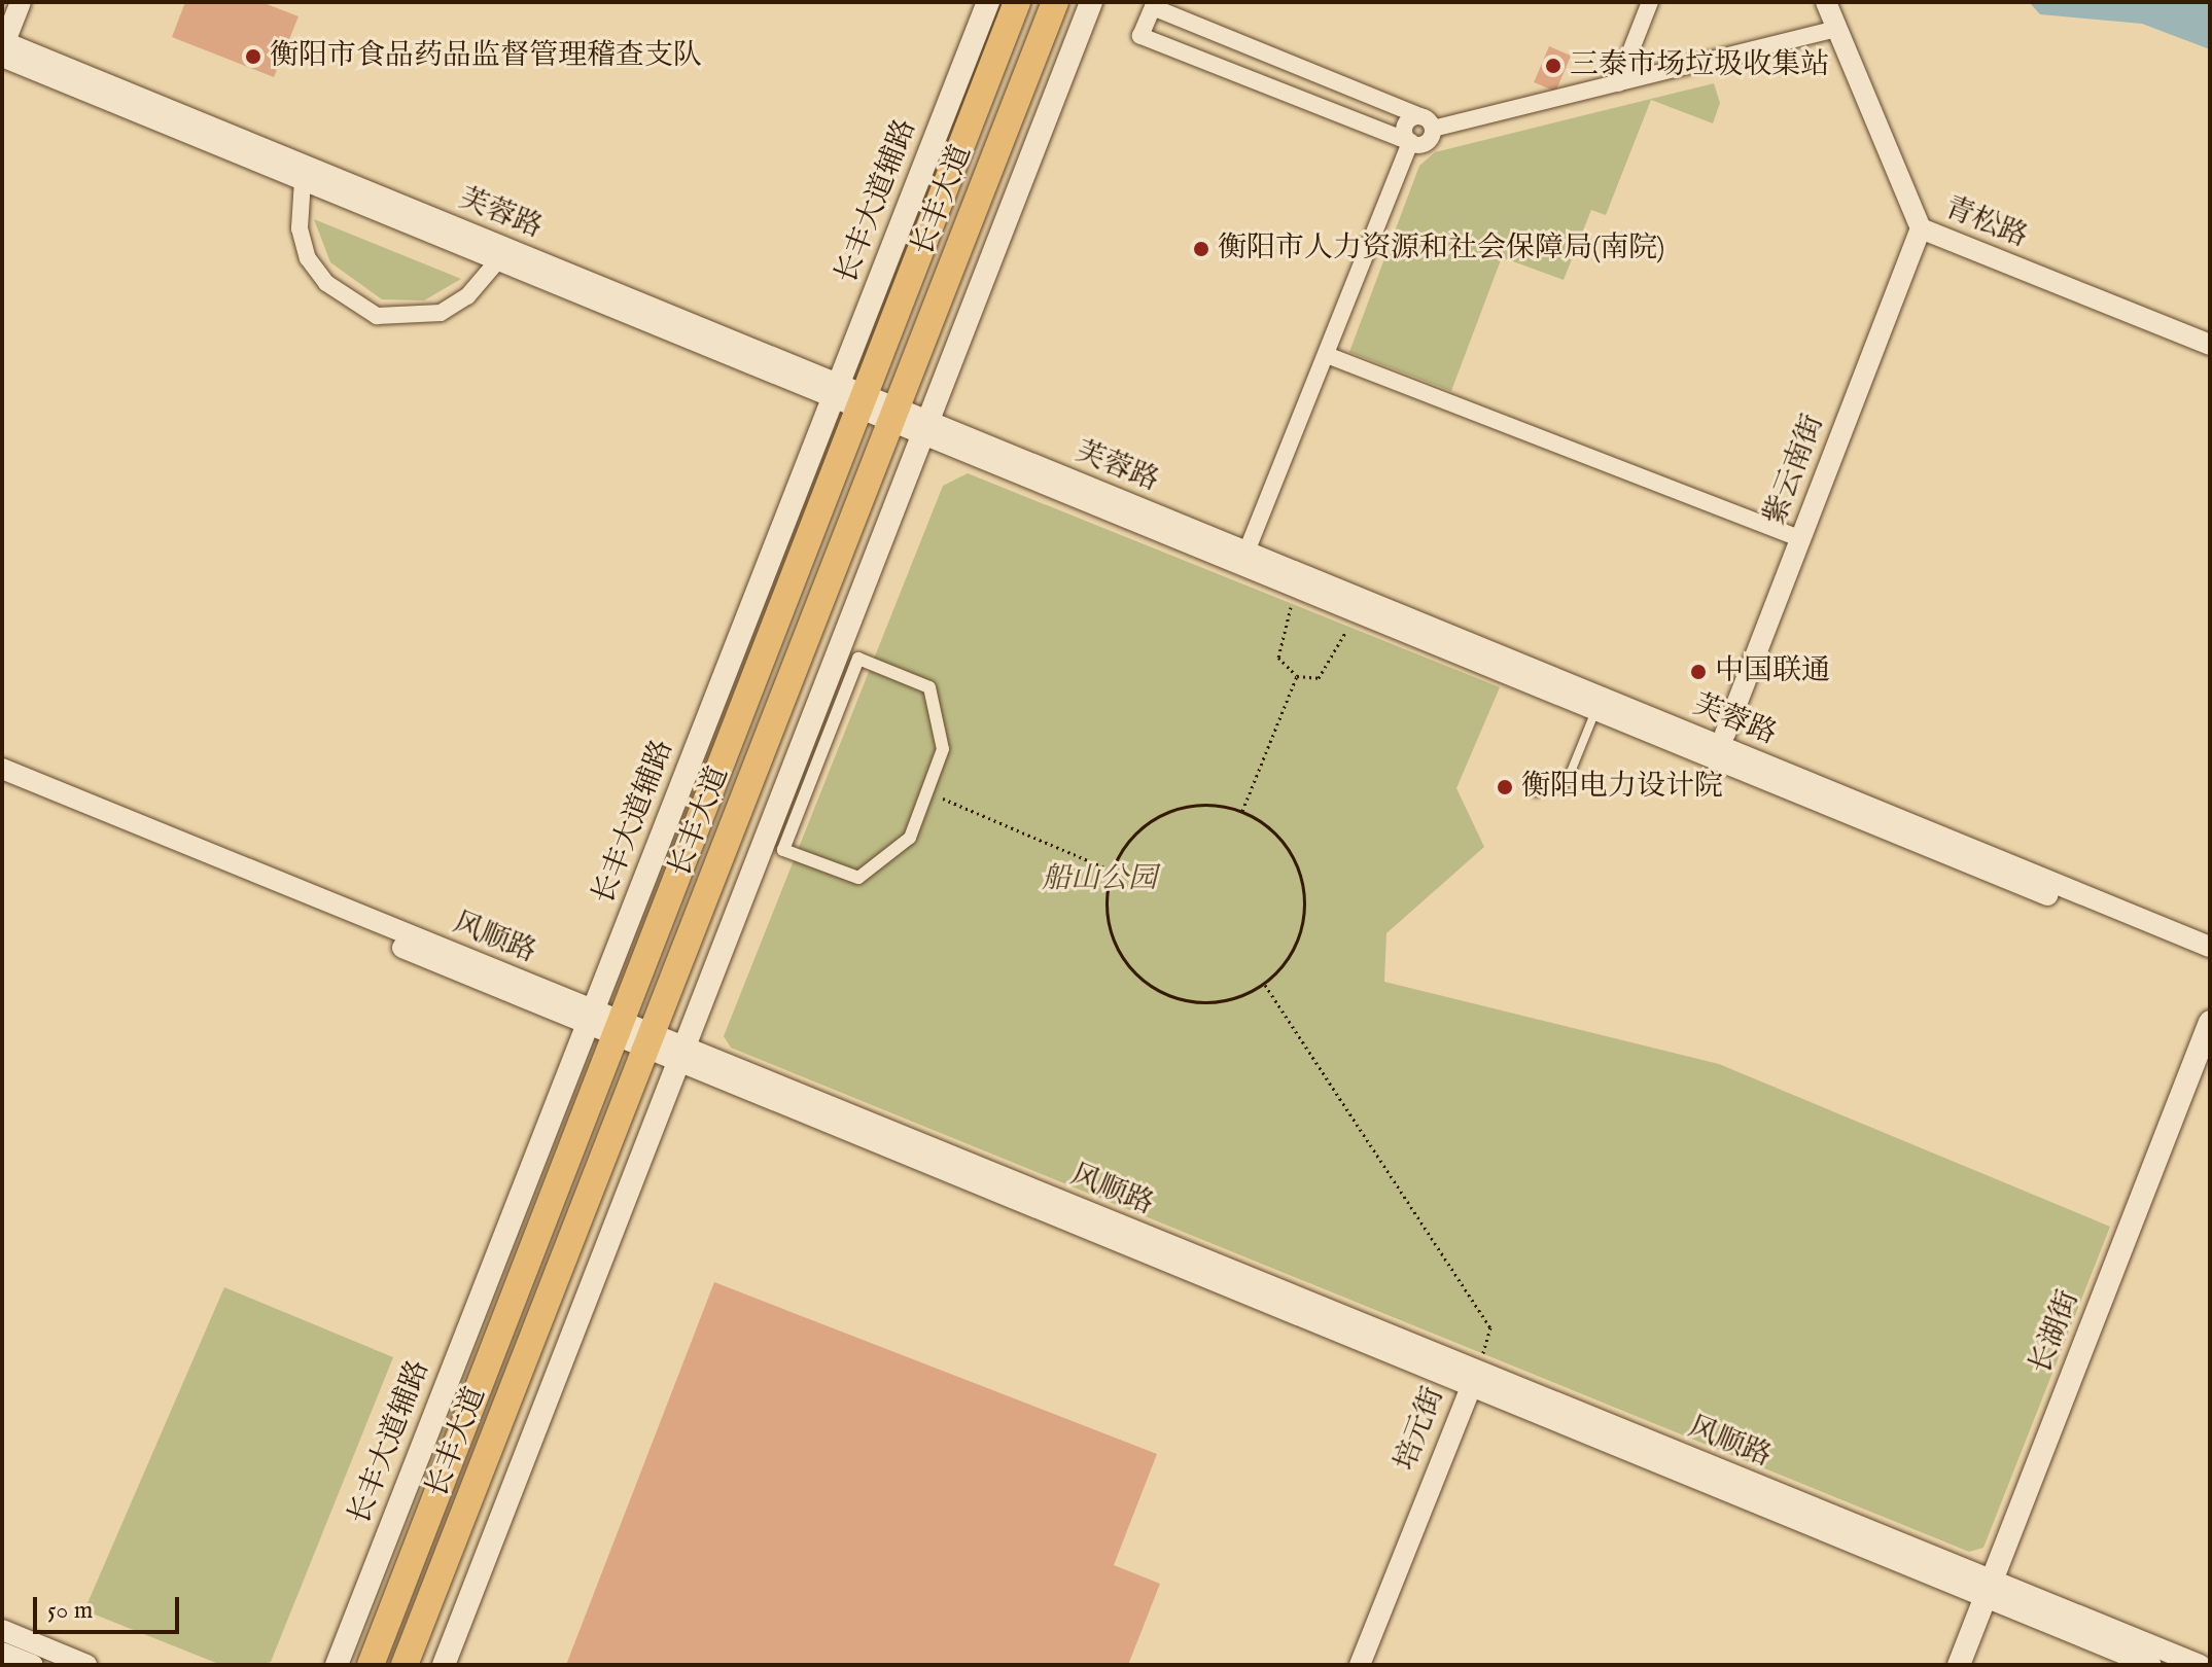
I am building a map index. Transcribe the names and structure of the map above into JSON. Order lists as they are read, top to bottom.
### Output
{
  "streets": {
    "main road": ["长丰大道", "长丰大道辅路", "长湖街"],
    "street": [
      "芙蓉路",
      "青松路",
      "紫云南街",
      "风顺路",
      "培元街"
    ]
  },
  "crossings": [
    ["长丰大道", "长丰大道辅路"],
    ["长丰大道", "芙蓉路"],
    ["长丰大道", "风顺路"],
    ["长丰大道辅路", "芙蓉路"],
    ["长丰大道辅路", "风顺路"],
    ["青松路", "紫云南街"],
    ["风顺路", "长湖街"],
    ["风顺路", "培元街"]
  ],
  "parks": ["船山公园"],
  "places": [
    "衡阳市食品药品监督管理稽查支队",
    "三泰市场垃圾收集站",
    "衡阳市人力资源和社会保障局(南院)",
    "中国联通",
    "衡阳电力设计院"
  ],
  "scale_bar": "50 m"
}
